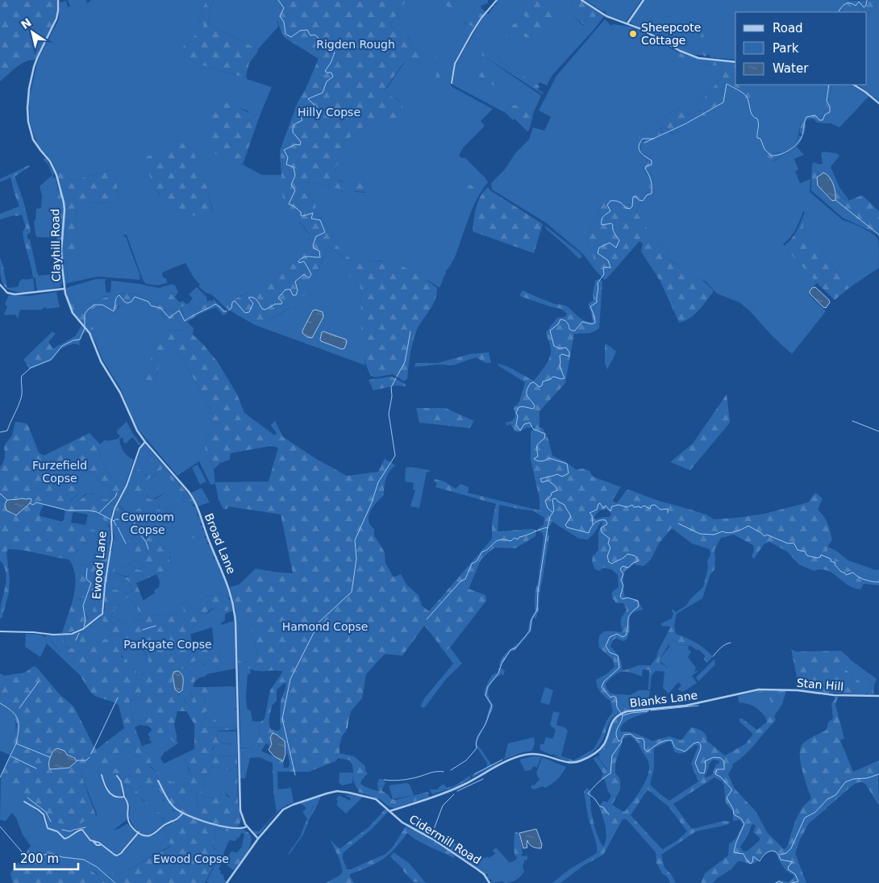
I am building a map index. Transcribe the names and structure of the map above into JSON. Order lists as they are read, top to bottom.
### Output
{
  "streets": {
    "street": [
      "Clayhill Road",
      "Broad Lane",
      "Ewood Lane",
      "Stan Hill",
      "Blanks Lane",
      "Cidermill Road"
    ]
  },
  "crossings": [
    ["Clayhill Road", "Broad Lane"],
    ["Broad Lane", "Ewood Lane"],
    ["Broad Lane", "Cidermill Road"],
    ["Stan Hill", "Blanks Lane"],
    ["Blanks Lane", "Cidermill Road"]
  ],
  "parks": [
    "Rigden Rough",
    "Hilly Copse",
    "Furzefield Copse",
    "Cowroom Copse",
    "Hamond Copse",
    "Parkgate Copse",
    "Ewood Copse"
  ],
  "places": ["Sheepcote Cottage"],
  "legend": ["Road", "Park", "Water"],
  "scale_bar": "200 m",
  "north": "top left"
}
